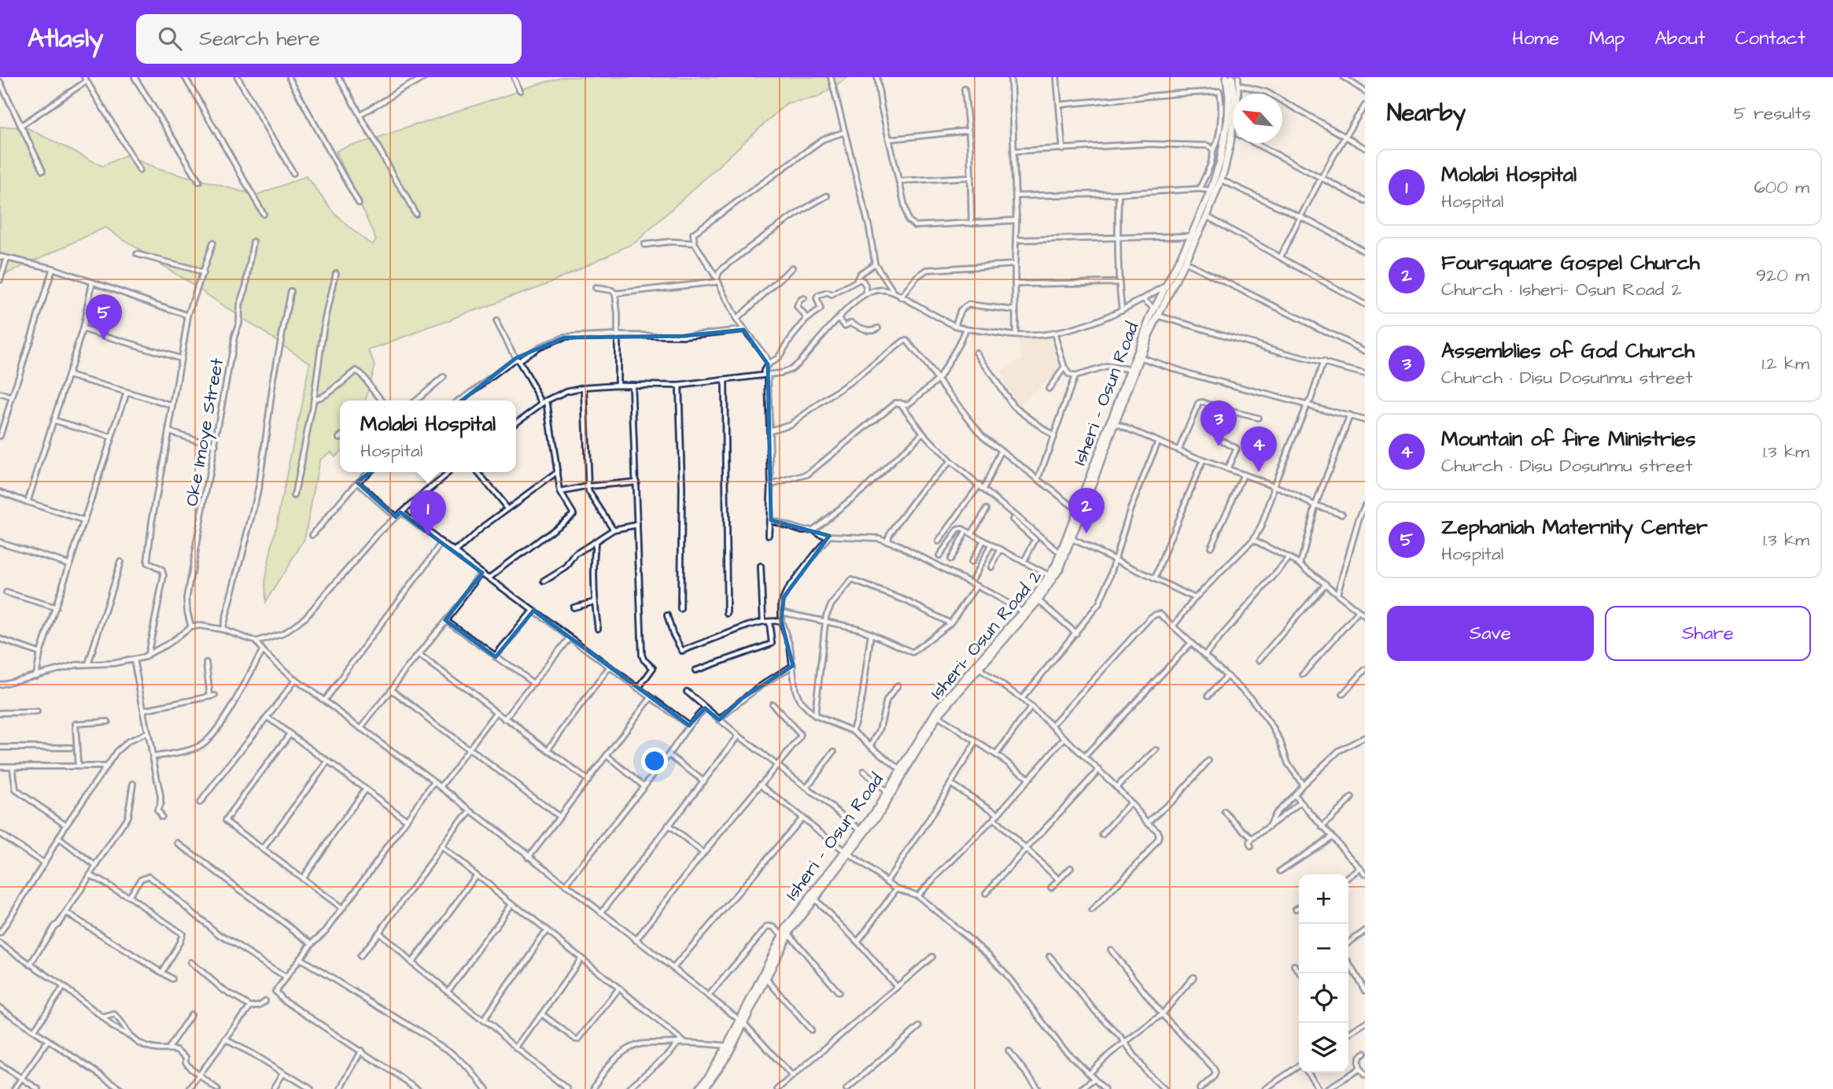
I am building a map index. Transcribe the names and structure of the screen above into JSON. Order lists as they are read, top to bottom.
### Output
{
  "streets": {
    "main road": ["Isheri - Osun Road", "Isheri- Osun Road 2"],
    "street": ["Oke Imoye Street"]
  },
  "crossings": [
    ["Isheri - Osun Road", "Isheri- Osun Road 2"]
  ],
  "north": "top left",
  "page": {
    "header": "Atlasly",
    "search": "Search here",
    "nav": [
      "Home",
      "Map",
      "About",
      "Contact"
    ],
    "heading": ["Nearby", "5 results"],
    "list": [
      {
        "mark": "1",
        "name": "Molabi Hospital",
        "note": "Hospital",
        "value": "600 m"
      },
      {
        "mark": "2",
        "name": "Foursquare Gospel Church",
        "note": "Church · Isheri- Osun Road 2",
        "value": "920 m"
      },
      {
        "mark": "3",
        "name": "Assemblies of God Church",
        "note": "Church · Disu Dosunmu street",
        "value": "1.2 km"
      },
      {
        "mark": "4",
        "name": "Mountain of fire Ministries",
        "note": "Church · Disu Dosunmu street",
        "value": "1.3 km"
      },
      {
        "mark": "5",
        "name": "Zephaniah Maternity Center",
        "note": "Hospital",
        "value": "1.3 km"
      }
    ],
    "pins": [
      "5",
      "3",
      "4",
      "2",
      "1"
    ],
    "popup": ["Molabi Hospital", "Hospital"],
    "buttons": ["Save", "Share"],
    "map_buttons": ["+", "−"]
  }
}
